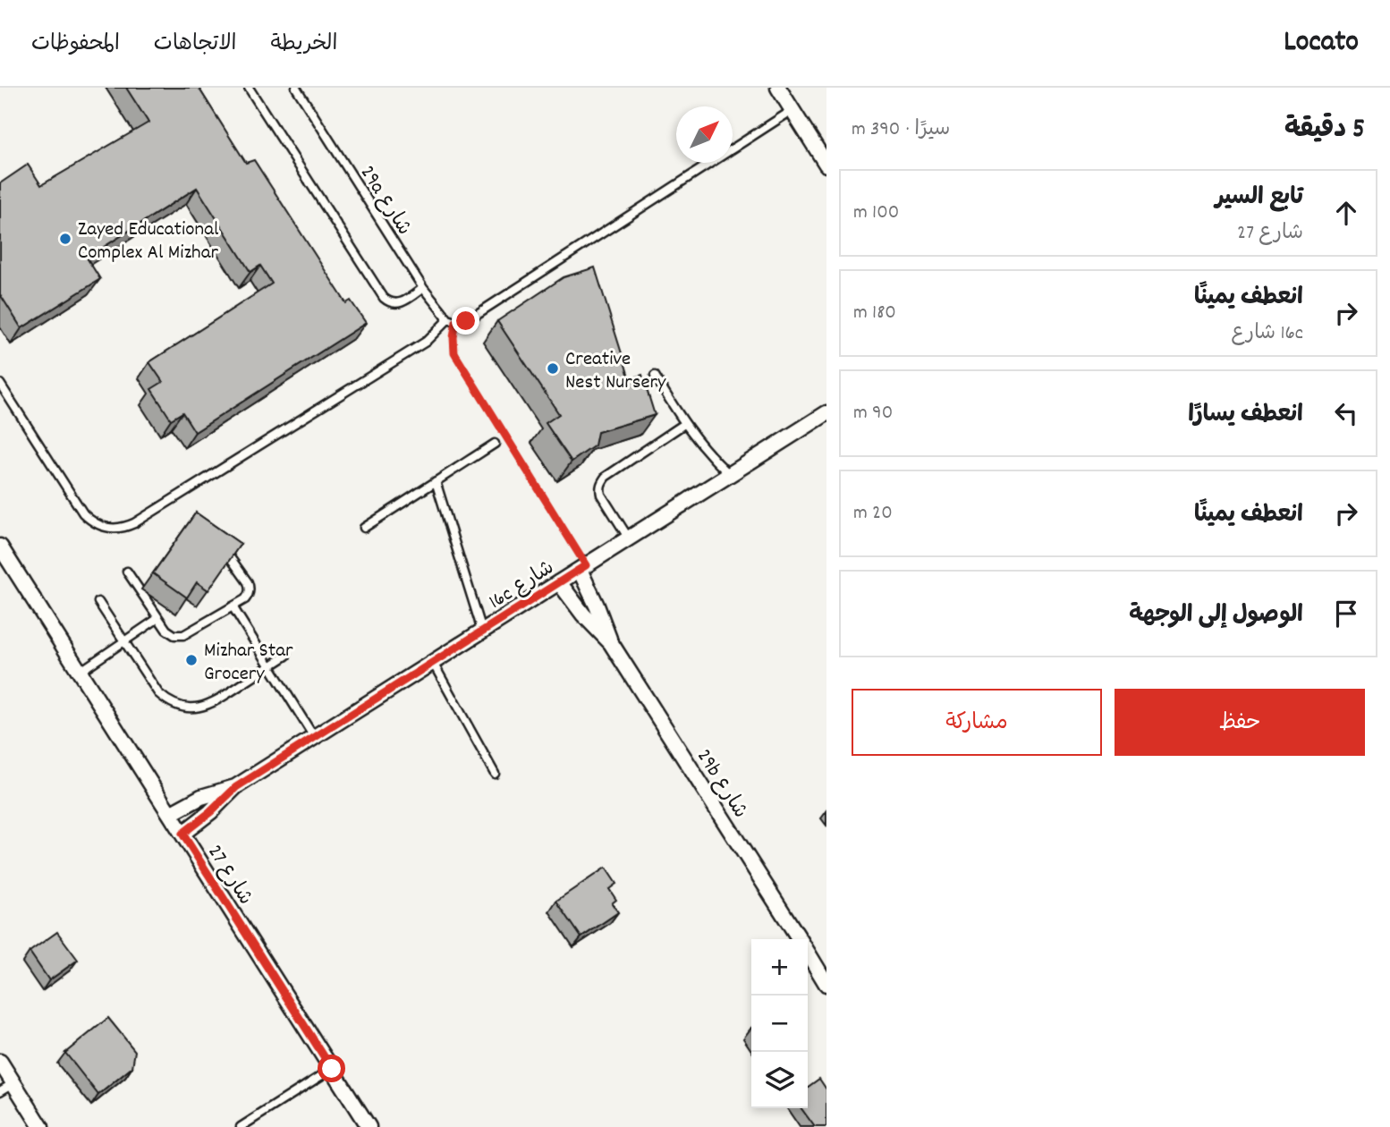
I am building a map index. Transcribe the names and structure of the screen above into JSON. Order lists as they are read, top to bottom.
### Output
{
  "streets": {
    "street": ["16c شارع", "29b شارع", "شارع 27"],
    "lane": ["29a شارع"]
  },
  "crossings": [
    ["16c شارع", "29b شارع"],
    ["16c شارع", "شارع 27"]
  ],
  "places": ["Zayed Educational Complex Al Mizhar", "Creative Nest Nursery", "Mizhar Star Grocery"],
  "north": "top right",
  "page": {
    "header": "Locato",
    "nav": ["الخريطة", "الاتجاهات", "المحفوظات"],
    "heading": ["5 دقيقة", "سيرًا · 390 m"],
    "list": [
      ["تابع السير", "شارع 27", "100 m"],
      ["انعطف يمينًا", "16c شارع", "180 m"],
      ["انعطف يسارًا", "90 m"],
      ["انعطف يمينًا", "20 m"],
      "الوصول إلى الوجهة"
    ],
    "buttons": ["حفظ", "مشاركة"],
    "map_buttons": ["+", "−"]
  }
}
